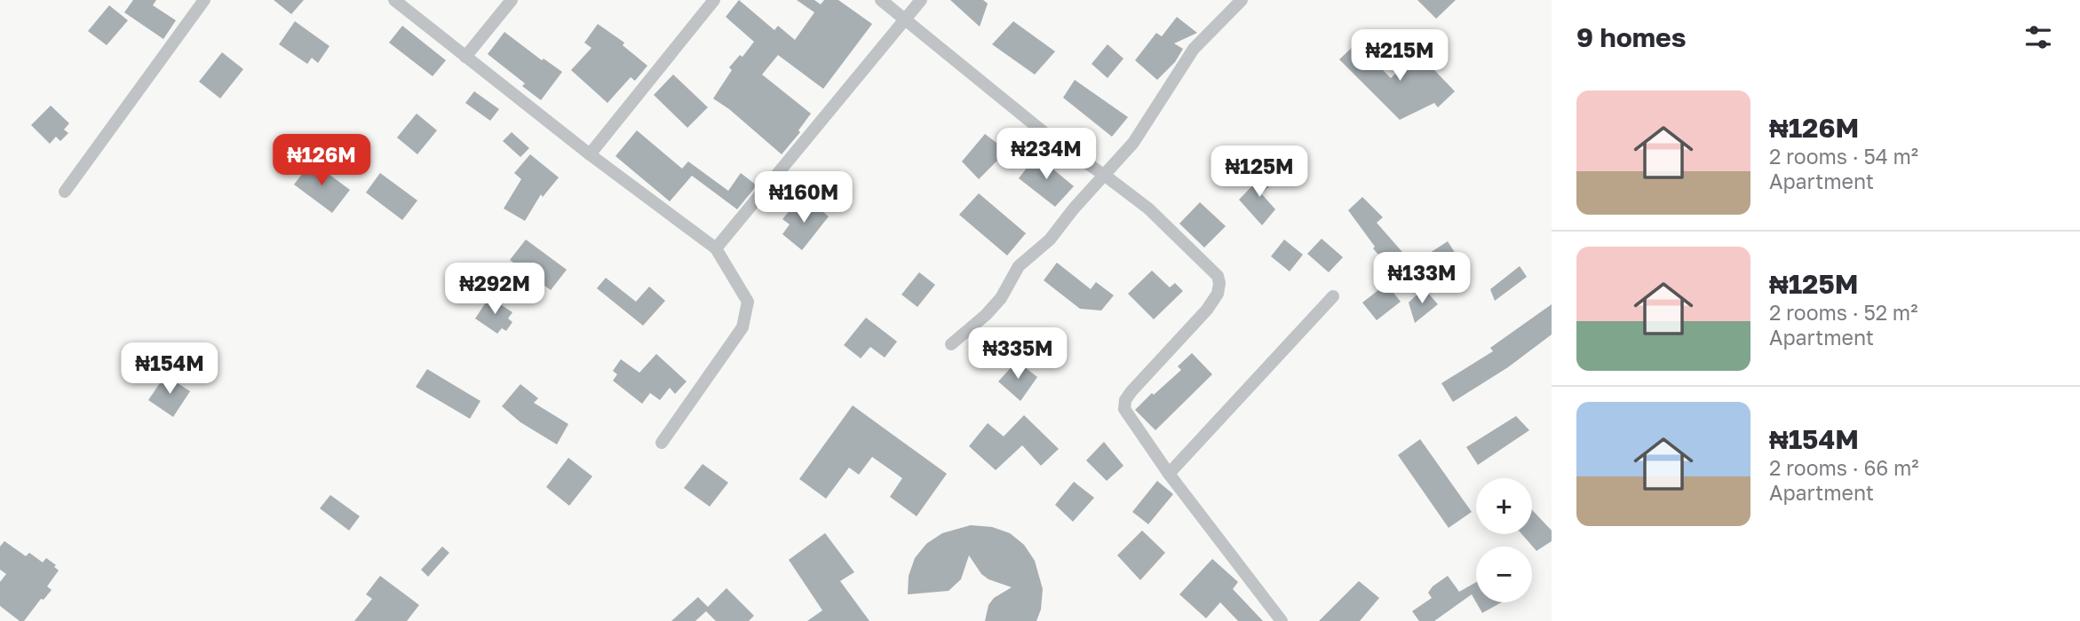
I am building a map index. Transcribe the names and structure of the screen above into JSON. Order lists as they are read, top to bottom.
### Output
{
  "page": {
    "heading": "9 homes",
    "price": [
      "₦215M",
      "₦234M",
      "₦126M",
      "₦125M",
      "₦160M",
      "₦133M",
      "₦292M",
      "₦335M",
      "₦154M"
    ],
    "list": [
      {
        "name": "₦126M",
        "note": "2 rooms · 54 m² · Apartment"
      },
      {
        "name": "₦125M",
        "note": "2 rooms · 52 m² · Apartment"
      },
      {
        "name": "₦154M",
        "note": "2 rooms · 66 m² · Apartment"
      }
    ],
    "map_buttons": ["+", "−"]
  }
}
